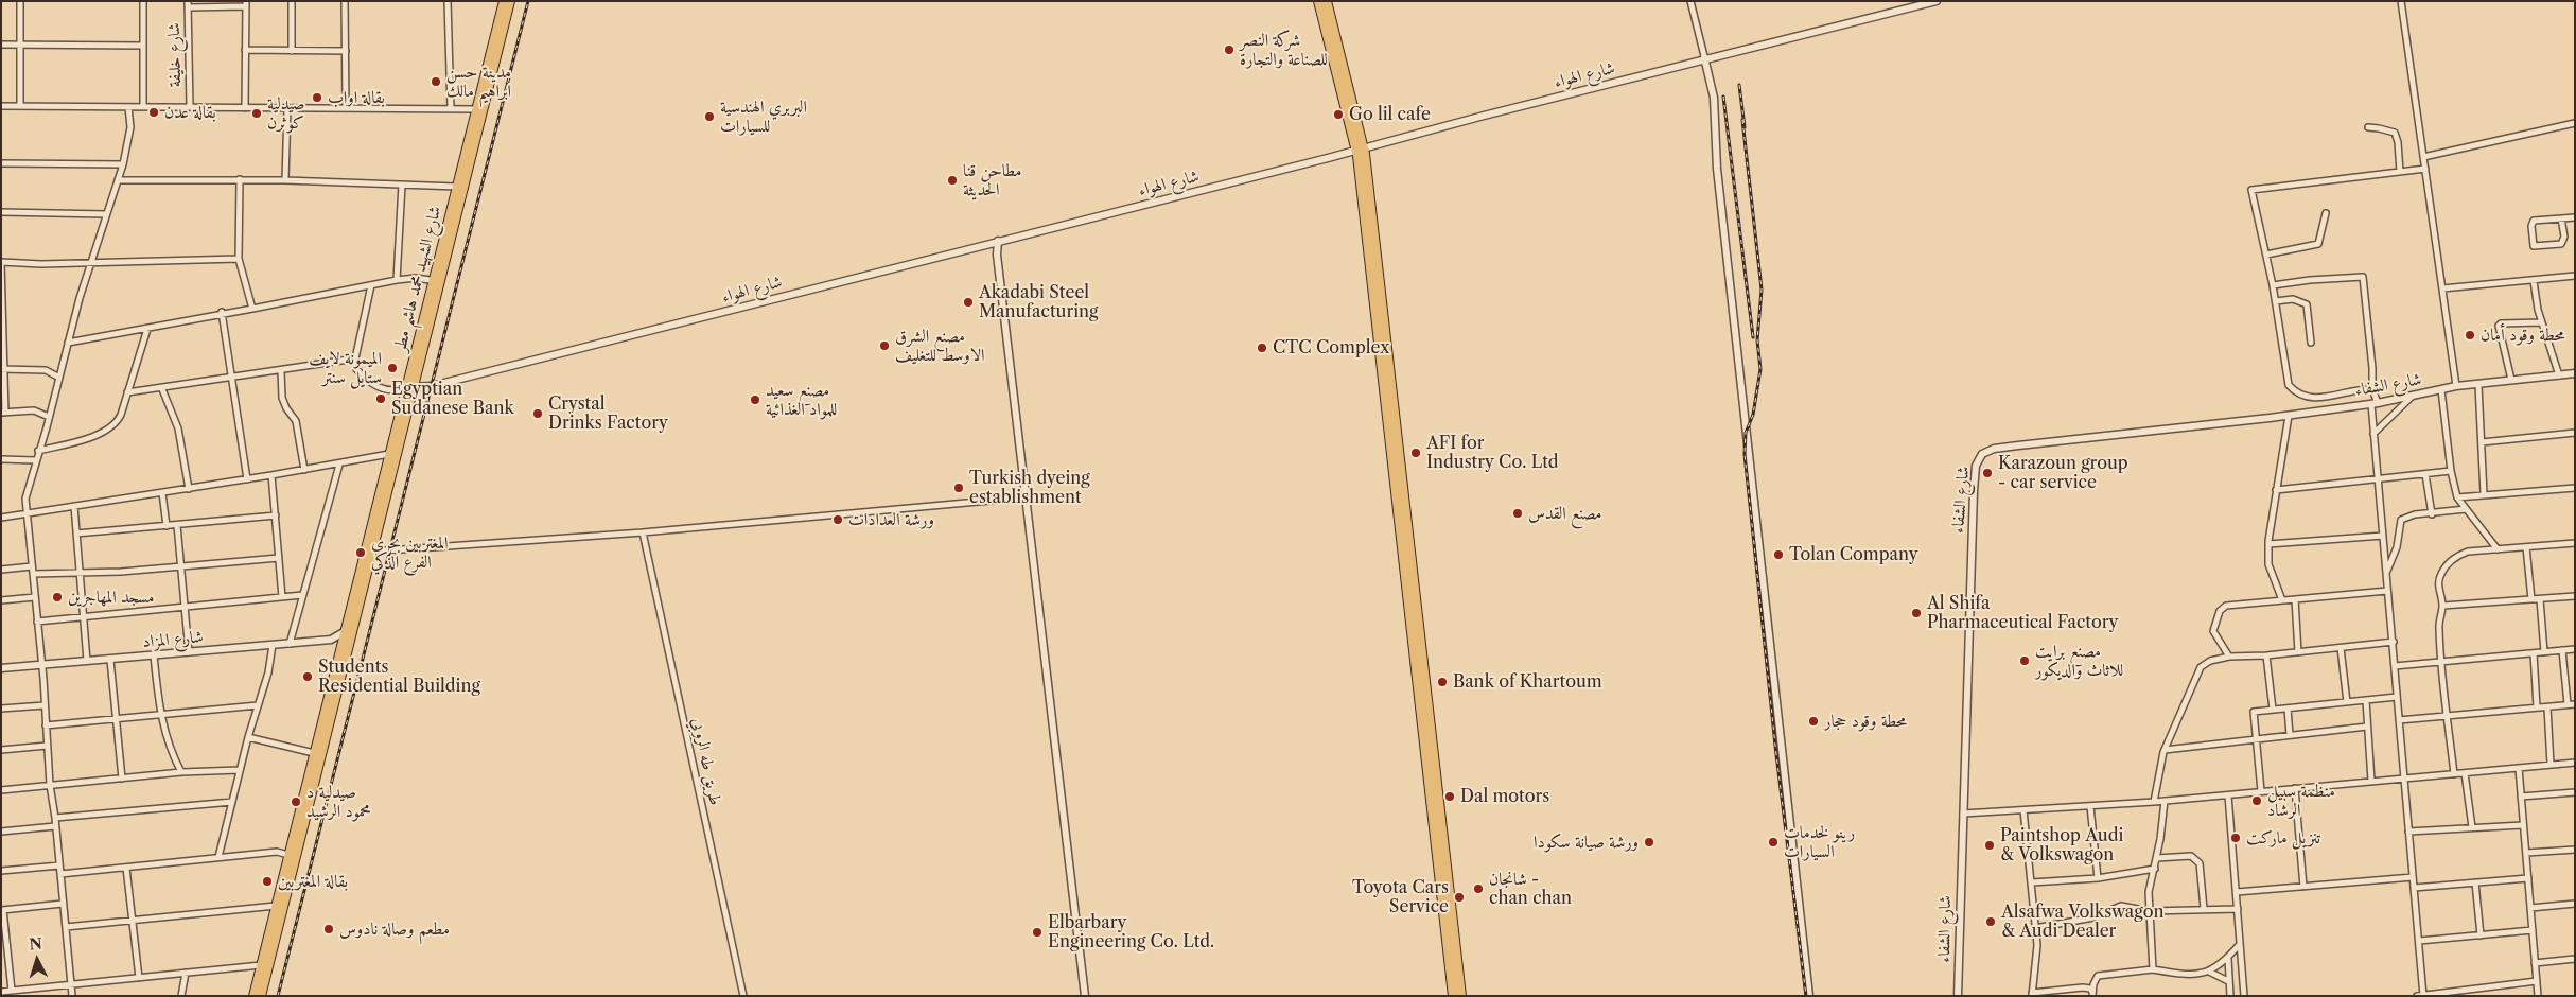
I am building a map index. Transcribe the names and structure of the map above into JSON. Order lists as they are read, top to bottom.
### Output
{
  "streets": {
    "main road": ["شارع الشهيد محمد هاشم مطر"],
    "street": [
      "شارع خليفة",
      "شارع الهواء",
      "شارع الشفاء",
      "شارع المزاد",
      "طريق طه الروبي"
    ]
  },
  "crossings": [
    ["شارع الهواء", "شارع الشهيد محمد هاشم مطر"],
    ["شارع الشهيد محمد هاشم مطر", "شارع المزاد"]
  ],
  "places": [
    "شركة النصر للصناعة والتجارة",
    "مدينة حسن ابراهيم مالك",
    "بقالة اواب",
    "بقالة عدن",
    "صيدلية كوثرن",
    "Go lil cafe",
    "البربري الهندسية للسيارات",
    "مطاحن قنا الحديثة",
    "Akadabi Steel Manufacturing",
    "محطة وقود أمان",
    "مصنع الشرق الاوسط للتغليف",
    "CTC Complex",
    "الميمونة لايف ستايل سنتر",
    "Egyptian Sudanese Bank",
    "مصنع سعيد للمواد الغذائية",
    "Crystal Drinks Factory",
    "AFI for Industry Co. Ltd",
    "Karazoun group - car service",
    "Turkish dyeing establishment",
    "مصنع القدس",
    "ورشة العدادات",
    "المغتربين بحري الفرع الذكي",
    "Tolan Company",
    "مسجد المهاجرين",
    "Al Shifa Pharmaceutical Factory",
    "مصنع برايت للاثاث والديكور",
    "Students Residential Building",
    "Bank of Khartoum",
    "محطة وقود حجار",
    "Dal motors",
    "منظمة سبيل الرشاد",
    "صيدلية د محمود الرشيد",
    "تنزيل ماركت",
    "ورشة صيانة سكودا",
    "رينو لخدمات السيارات",
    "Paintshop Audi & Volkswagon",
    "بقالة المغتربين",
    "شانجان - chan chan",
    "Toyota Cars Service",
    "Alsafwa Volkswagon & Audi Dealer",
    "مطعم وصالة نادوس",
    "Elbarbary Engineering Co. Ltd."
  ],
  "north": "top"
}
